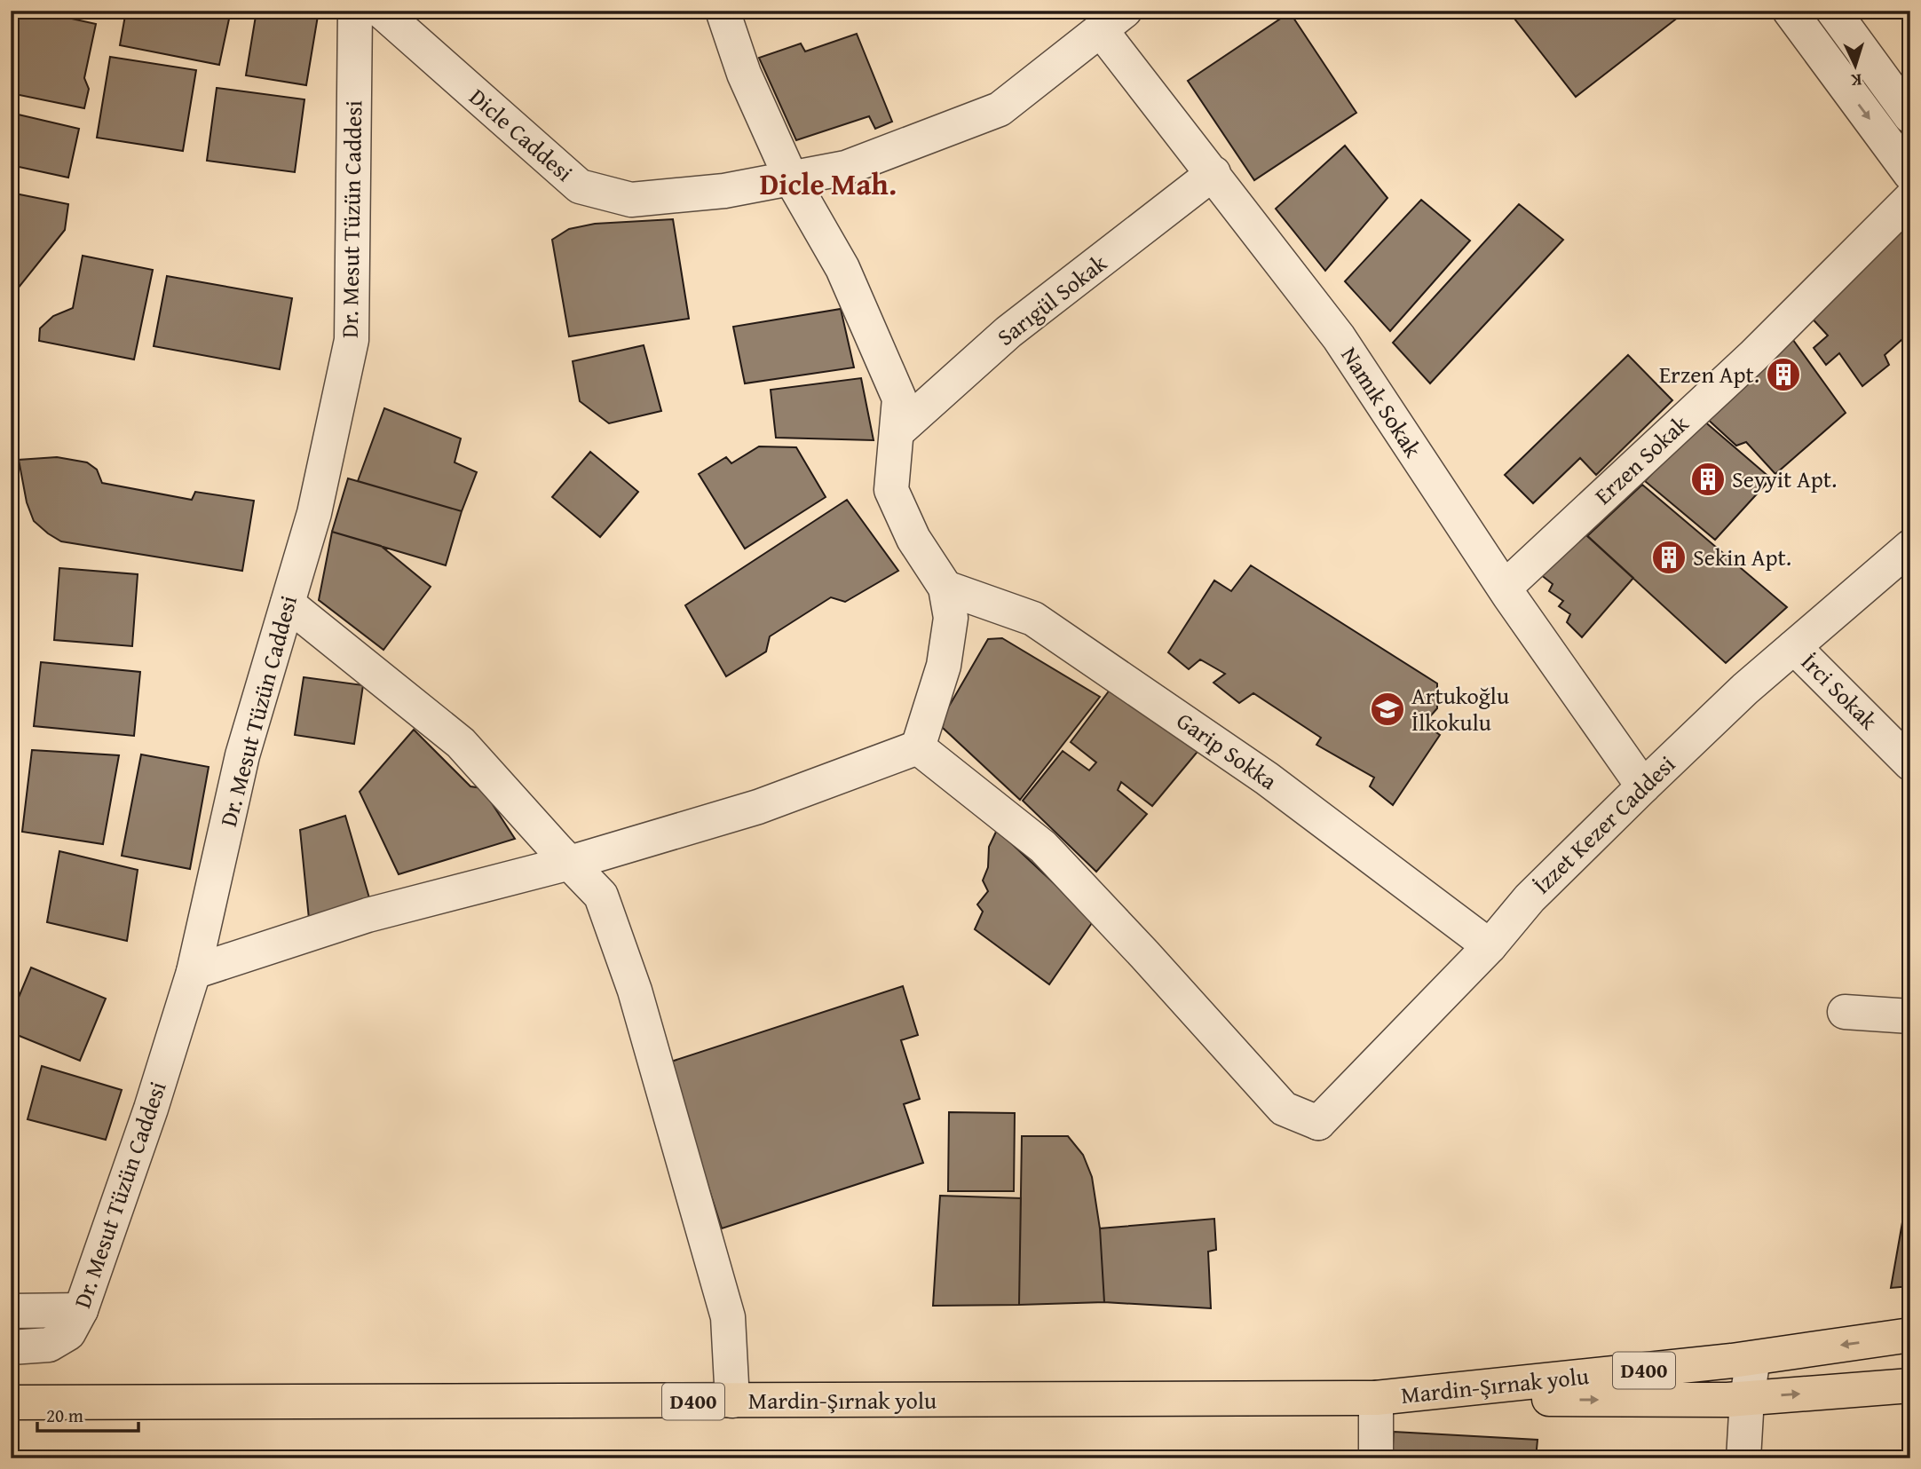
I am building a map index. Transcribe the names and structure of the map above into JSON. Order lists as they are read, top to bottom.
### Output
{
  "streets": {
    "main road": ["D400", "Mardin-Şırnak yolu"],
    "street": [
      "Dicle Caddesi",
      "Dr. Mesut Tüzün Caddesi",
      "Sarıgül Sokak",
      "Namık Sokak",
      "Erzen Sokak",
      "İrci Sokak",
      "Garip Sokka",
      "İzzet Kezer Caddesi"
    ]
  },
  "crossings": [
    ["Dicle Caddesi", "Namık Sokak"],
    ["Sarıgül Sokak", "Namık Sokak"],
    ["Namık Sokak", "Erzen Sokak"],
    ["Namık Sokak", "İzzet Kezer Caddesi"],
    ["İrci Sokak", "İzzet Kezer Caddesi"],
    ["Garip Sokka", "İzzet Kezer Caddesi"]
  ],
  "districts": ["Dicle Mah."],
  "places": {
    "building": ["Erzen Apt.", "Seyyit Apt.", "Sekin Apt."],
    "school or university": ["Artukoğlu İlkokulu"]
  },
  "scale_bar": "20 m",
  "north": "bottom"
}
